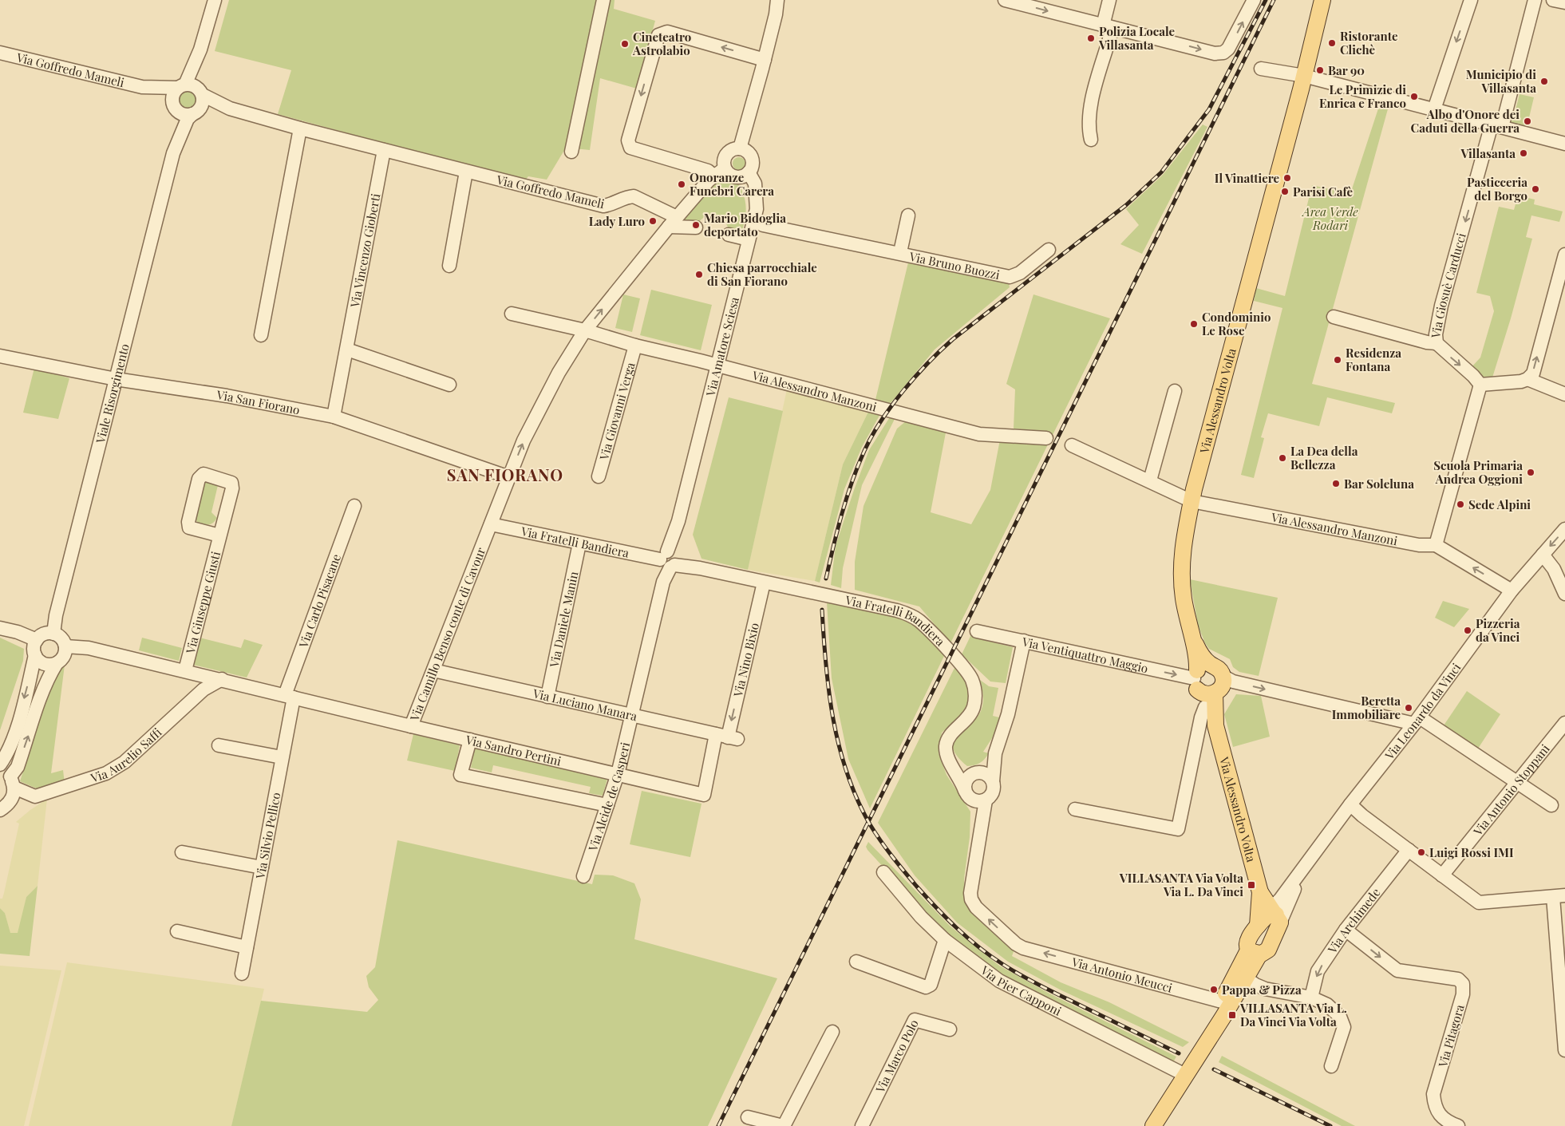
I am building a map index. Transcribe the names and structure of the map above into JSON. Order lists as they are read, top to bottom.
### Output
{
  "streets": {
    "main road": ["Via Alessandro Volta"],
    "street": [
      "Via Goffredo Mameli",
      "Via Vincenzo Gioberti",
      "Via Bruno Buozzi",
      "Via Giosuè Carducci",
      "Via Amatore Sciesa",
      "Via Alessandro Manzoni",
      "Viale Risorgimento",
      "Via San Fiorano",
      "Via Giovanni Verga",
      "Via Fratelli Bandiera",
      "Via Carlo Pisacane",
      "Via Giuseppe Giusti",
      "Via Daniele Manin",
      "Via Camillo Benso conte di Cavour",
      "Via Ventiquattro Maggio",
      "Via Nino Bixio",
      "Via Luciano Manara",
      "Via Leonardo da Vinci",
      "Via Sandro Pertini",
      "Via Aurelio Saffi",
      "Via Antonio Stoppani",
      "Via Alcide de Gasperi",
      "Via Silvio Pellico",
      "Via Archimede",
      "Via Antonio Meucci",
      "Via Pier Capponi",
      "Via Pitagora",
      "Via Marco Polo"
    ]
  },
  "crossings": [
    ["Via Goffredo Mameli", "Via Vincenzo Gioberti"],
    ["Via Goffredo Mameli", "Viale Risorgimento"],
    ["Via Goffredo Mameli", "Via Camillo Benso conte di Cavour"],
    ["Via Vincenzo Gioberti", "Via San Fiorano"],
    ["Via Bruno Buozzi", "Via Amatore Sciesa"],
    ["Via Amatore Sciesa", "Via Alessandro Manzoni"],
    ["Via Amatore Sciesa", "Via Fratelli Bandiera"],
    ["Via Amatore Sciesa", "Via Camillo Benso conte di Cavour"],
    ["Via Amatore Sciesa", "Via Luciano Manara"],
    ["Via Amatore Sciesa", "Via Alcide de Gasperi"],
    ["Via Alessandro Manzoni", "Via Alessandro Volta"],
    ["Via Alessandro Manzoni", "Via Giovanni Verga"],
    ["Via Alessandro Manzoni", "Via Camillo Benso conte di Cavour"],
    ["Via Alessandro Manzoni", "Via Leonardo da Vinci"],
    ["Viale Risorgimento", "Via San Fiorano"],
    ["Viale Risorgimento", "Via Camillo Benso conte di Cavour"],
    ["Via Alessandro Volta", "Via Ventiquattro Maggio"],
    ["Via Alessandro Volta", "Via Leonardo da Vinci"],
    ["Via San Fiorano", "Via Camillo Benso conte di Cavour"],
    ["Via Fratelli Bandiera", "Via Daniele Manin"],
    ["Via Fratelli Bandiera", "Via Camillo Benso conte di Cavour"],
    ["Via Fratelli Bandiera", "Via Nino Bixio"],
    ["Via Fratelli Bandiera", "Via Antonio Meucci"],
    ["Via Carlo Pisacane", "Via Camillo Benso conte di Cavour"],
    ["Via Carlo Pisacane", "Via Silvio Pellico"],
    ["Via Giuseppe Giusti", "Via Camillo Benso conte di Cavour"],
    ["Via Daniele Manin", "Via Luciano Manara"],
    ["Via Camillo Benso conte di Cavour", "Via Luciano Manara"],
    ["Via Camillo Benso conte di Cavour", "Via Sandro Pertini"],
    ["Via Camillo Benso conte di Cavour", "Via Aurelio Saffi"],
    ["Via Camillo Benso conte di Cavour", "Via Silvio Pellico"],
    ["Via Ventiquattro Maggio", "Via Leonardo da Vinci"],
    ["Via Nino Bixio", "Via Luciano Manara"],
    ["Via Nino Bixio", "Via Sandro Pertini"],
    ["Via Nino Bixio", "Via Alcide de Gasperi"],
    ["Via Luciano Manara", "Via Alcide de Gasperi"],
    ["Via Sandro Pertini", "Via Alcide de Gasperi"],
    ["Via Archimede", "Via Pitagora"]
  ],
  "one_way": [
    "Via Giosuè Carducci",
    "Via Ventiquattro Maggio",
    "Via Nino Bixio",
    "Via Archimede",
    "Via Antonio Meucci"
  ],
  "districts": ["SAN FIORANO"],
  "parks": ["Area Verde Rodari"],
  "places": {
    "other": [
      "Polizia Locale Villasanta",
      "Ristorante Clichè",
      "Cineteatro Astrolabio",
      "Bar 90",
      "Municipio di Villasanta",
      "Le Primizie di Enrica e Franco",
      "Albo d'Onore dei Caduti della Guerra",
      "Villasanta",
      "Il Vinattiere",
      "Onoranze Funebri Carera",
      "Pasticceria del Borgo",
      "Parisi Cafè",
      "Lady Luro",
      "Mario Bidoglia deportato",
      "Chiesa parrocchiale di San Fiorano",
      "Condominio Le Rose",
      "Residenza Fontana",
      "La Dea della Bellezza",
      "Scuola Primaria Andrea Oggioni",
      "Bar Soleluna",
      "Sede Alpini",
      "Pizzeria da Vinci",
      "Beretta Immobiliare",
      "Luigi Rossi IMI",
      "Pappa & Pizza"
    ],
    "transit": ["VILLASANTA Via Volta Via L. Da Vinci", "VILLASANTA Via L. Da Vinci Via Volta"]
  }
}
